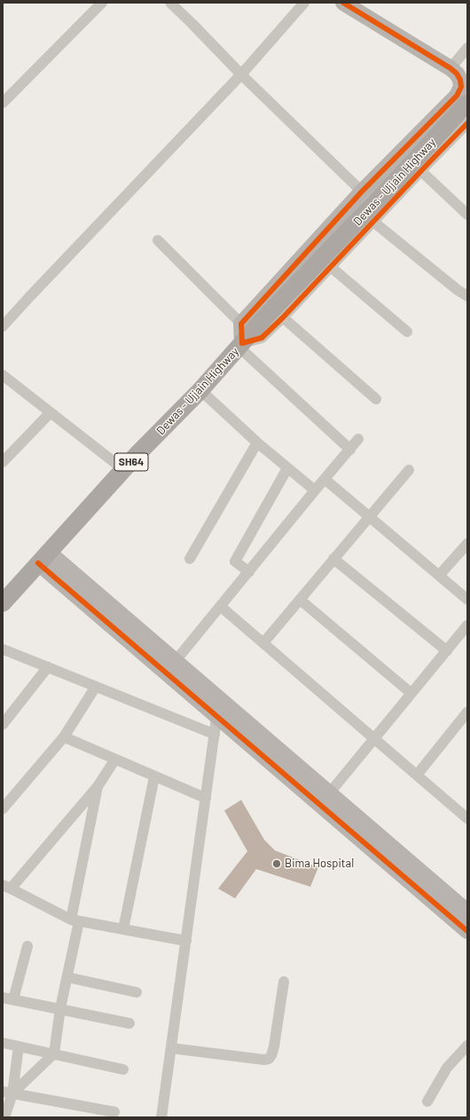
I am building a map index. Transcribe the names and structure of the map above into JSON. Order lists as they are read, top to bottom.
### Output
{
  "streets": {
    "main road": ["Dewas - Ujjain Highway", "SH64"]
  },
  "places": ["Bima Hospital"]
}
